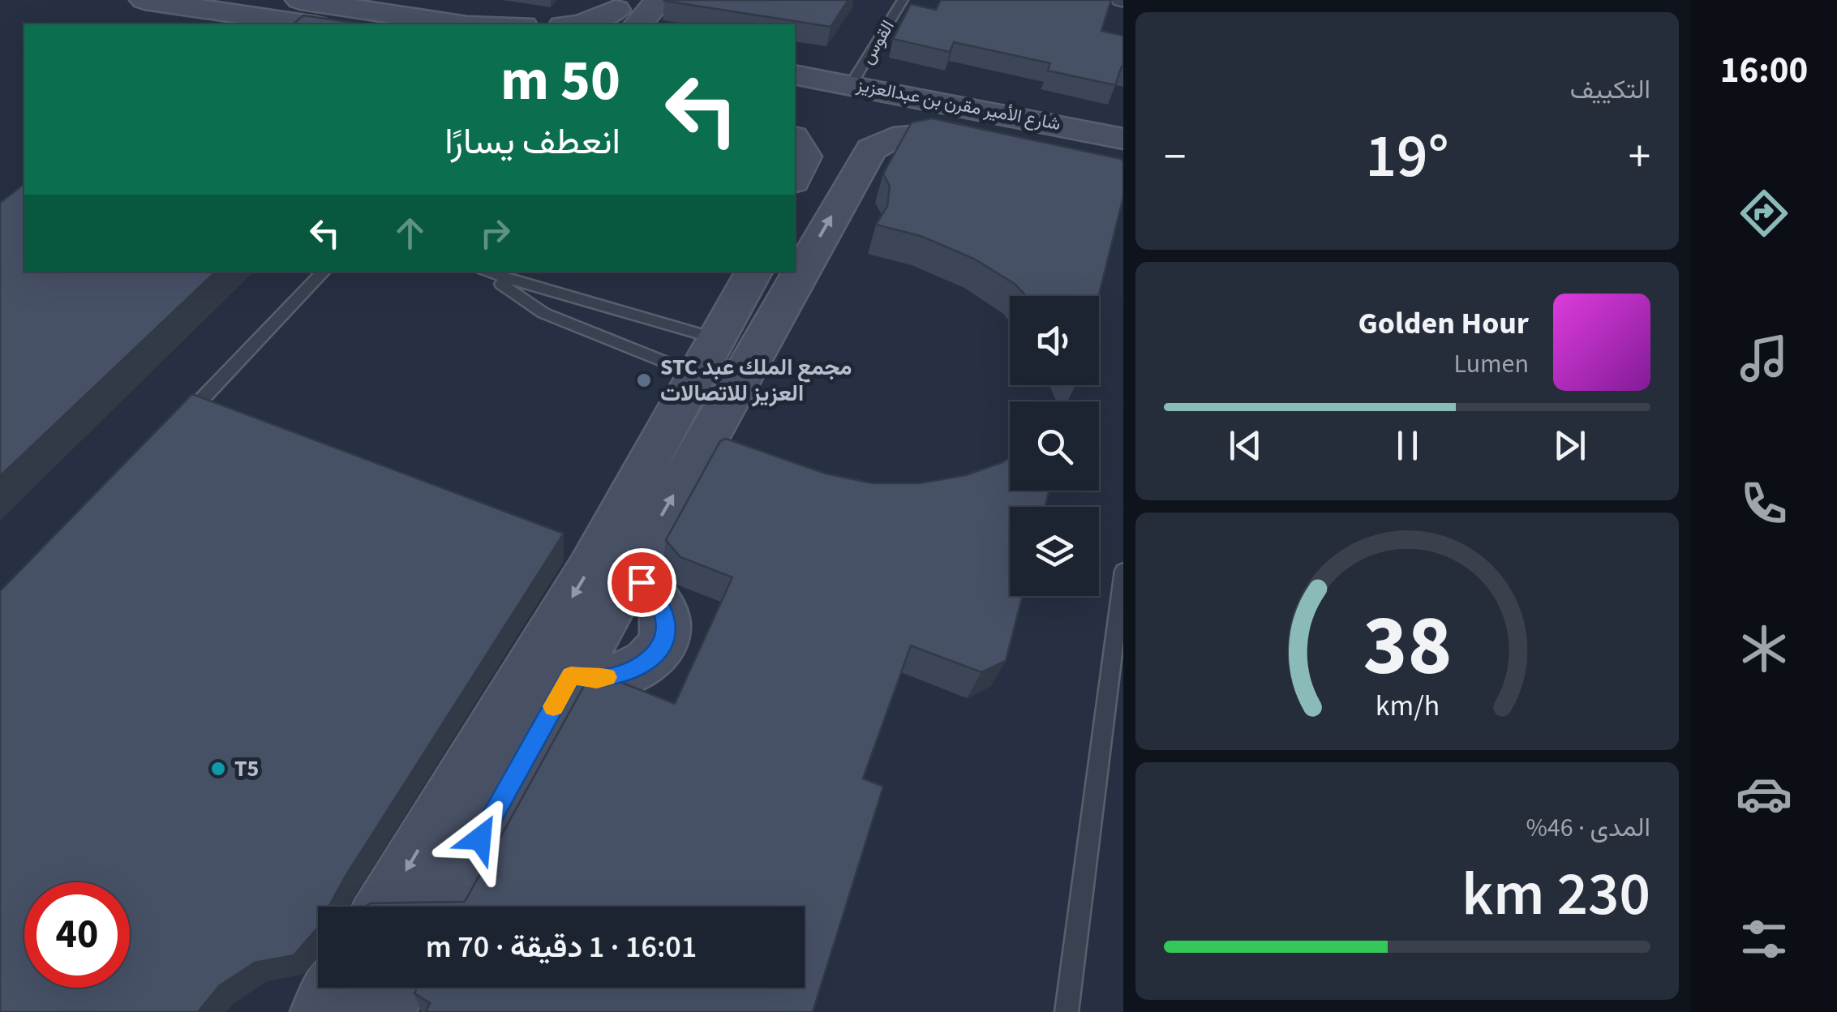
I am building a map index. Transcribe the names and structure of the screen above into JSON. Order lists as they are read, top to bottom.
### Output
{
  "streets": {
    "street": ["شارع الأمير مقرن بن عبدالعزيز"],
    "lane": ["القوس"]
  },
  "crossings": [
    ["القوس", "شارع الأمير مقرن بن عبدالعزيز"]
  ],
  "places": ["STC مجمع الملك عبد العزيز للاتصالات", "T5"],
  "page": {
    "tabs": "16:00",
    "tile": [
      "التكييف",
      ["المدى · 46%", "230 km"]
    ],
    "turn": ["50 m", "انعطف يسارًا"],
    "heat": ["−", "19°", "+"],
    "song": ["Golden Hour", "Lumen"],
    "limit": "40",
    "trip": "16:01 · 1 دقيقة · 70 m",
    "gauge": ["38", "km/h"]
  }
}
